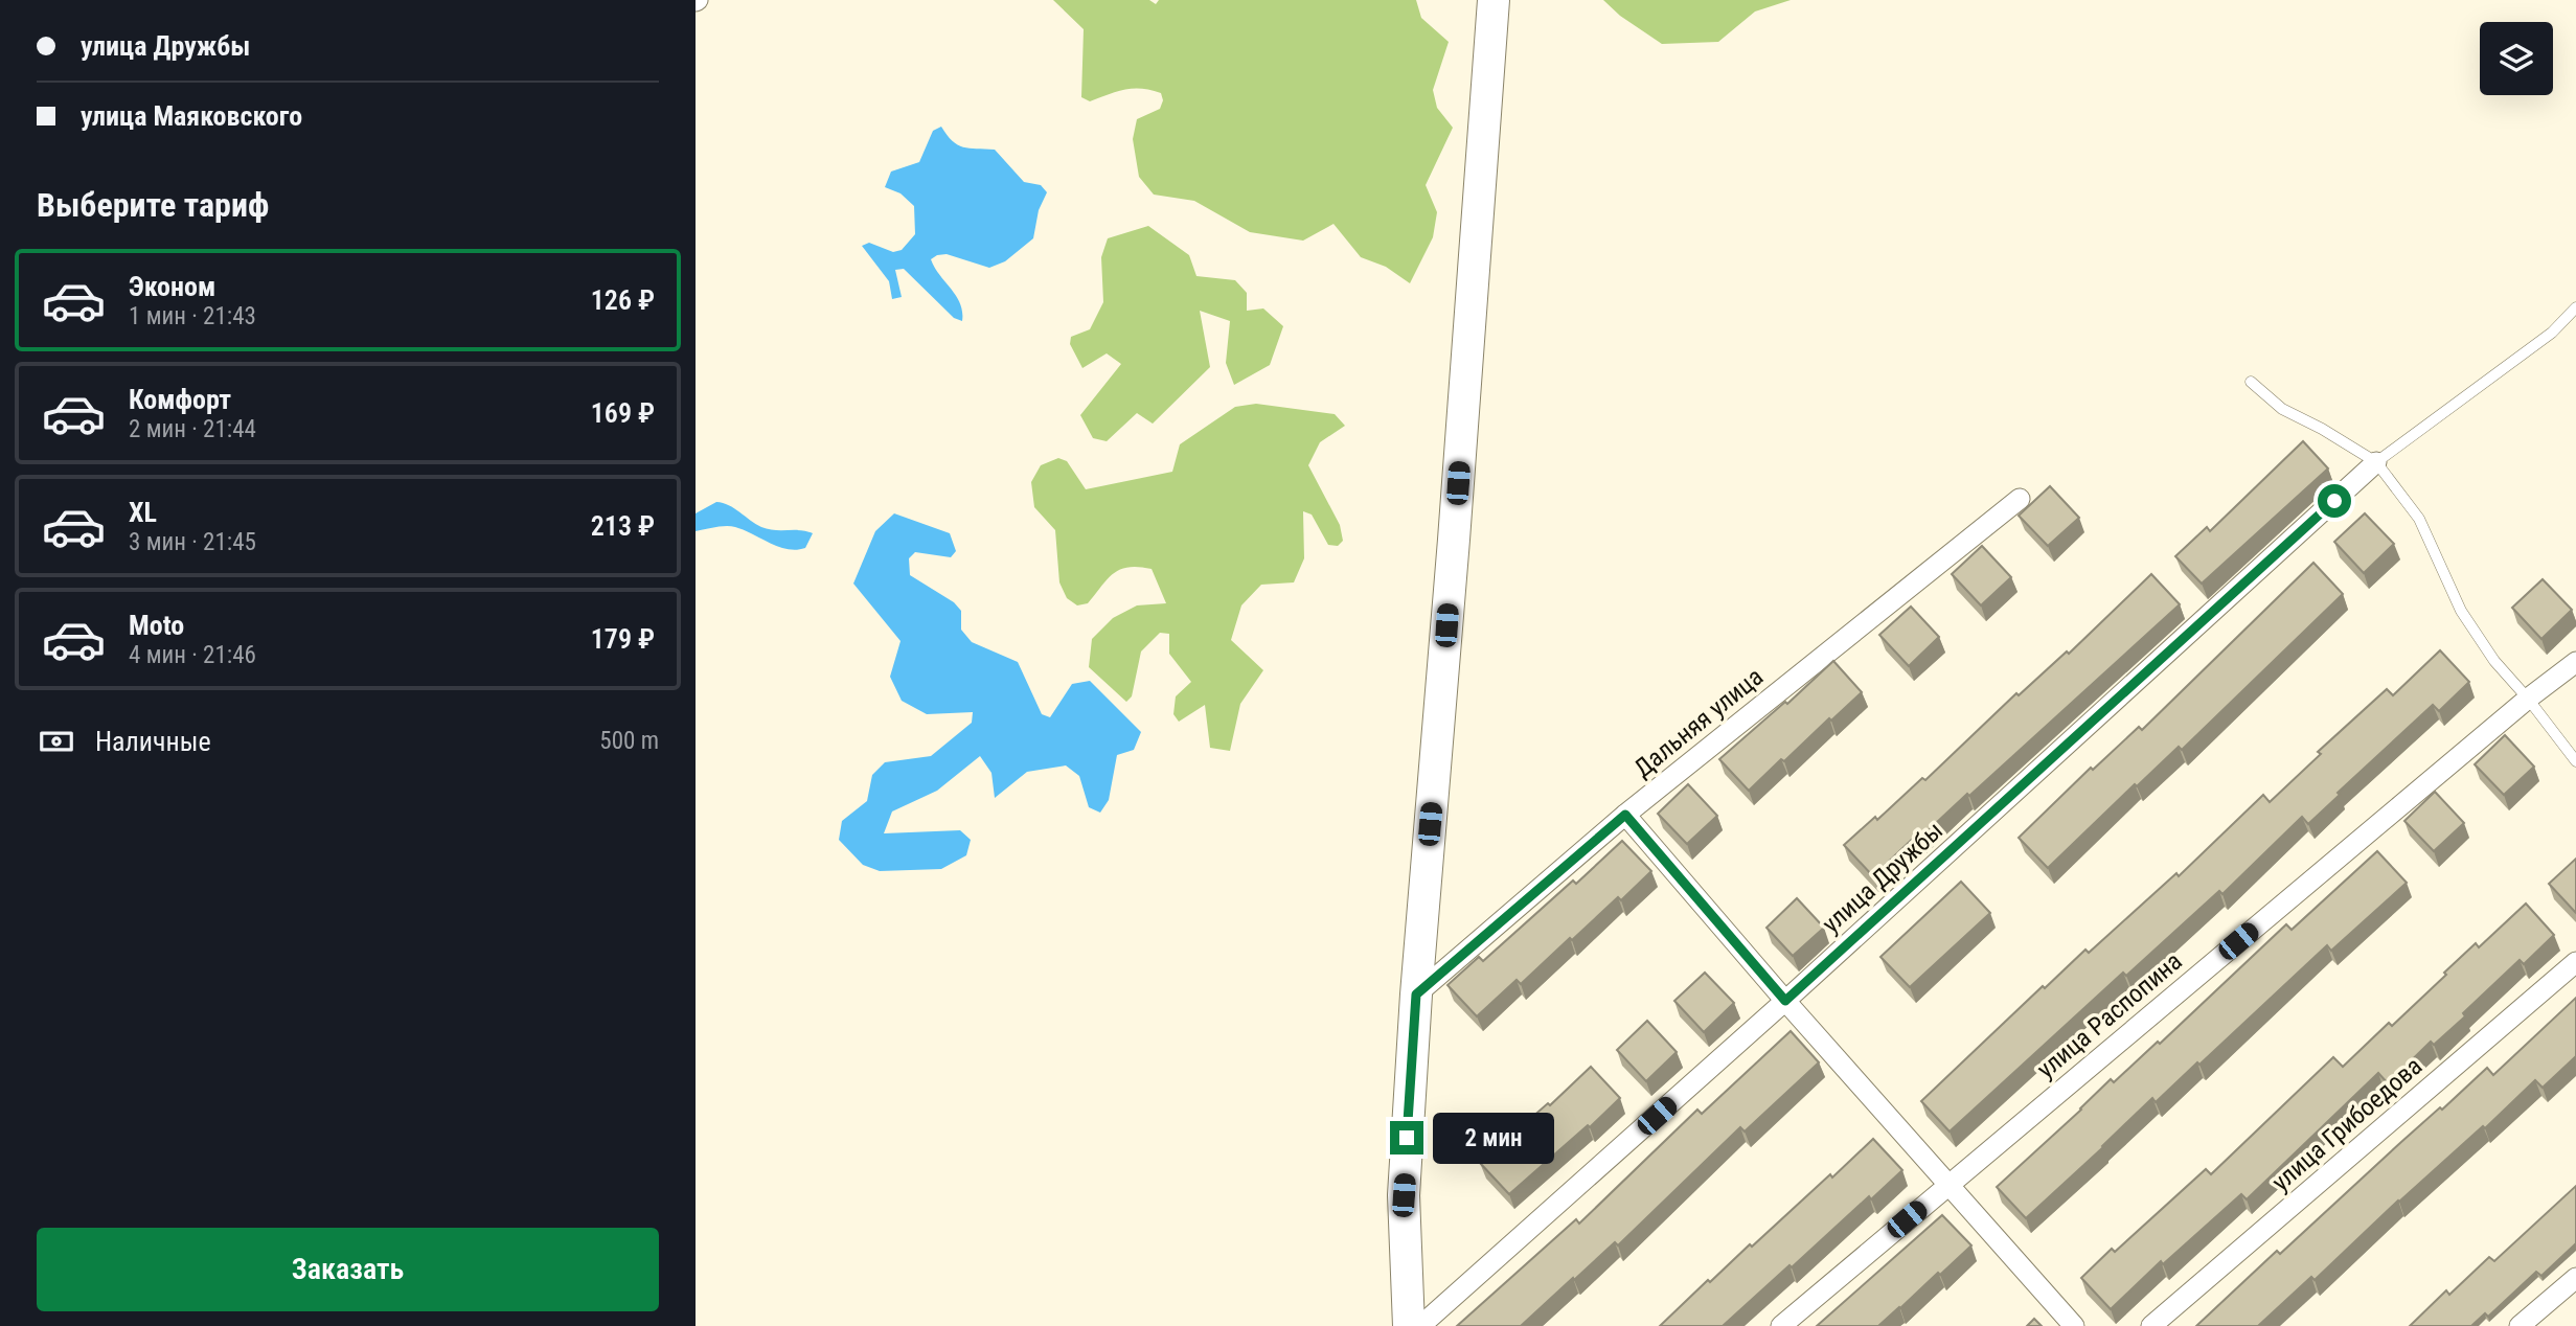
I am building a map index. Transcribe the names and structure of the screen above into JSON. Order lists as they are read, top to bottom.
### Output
{
  "streets": {
    "street": [
      "Дальняя улица",
      "улица Дружбы",
      "улица Распопина",
      "улица Грибоедова"
    ]
  },
  "page": {
    "banner": ["улица Дружбы", "улица Маяковского"],
    "heading": "Выберите тариф",
    "list": [
      {
        "name": "Эконом",
        "note": "1 мин · 21:43",
        "value": "126 ₽"
      },
      {
        "name": "Комфорт",
        "note": "2 мин · 21:44",
        "value": "169 ₽"
      },
      {
        "name": "XL",
        "note": "3 мин · 21:45",
        "value": "213 ₽"
      },
      {
        "name": "Moto",
        "note": "4 мин · 21:46",
        "value": "179 ₽"
      }
    ],
    "pay": ["Наличные", "500 m"],
    "bubble": "2 мин",
    "buttons": "Заказать"
  }
}
